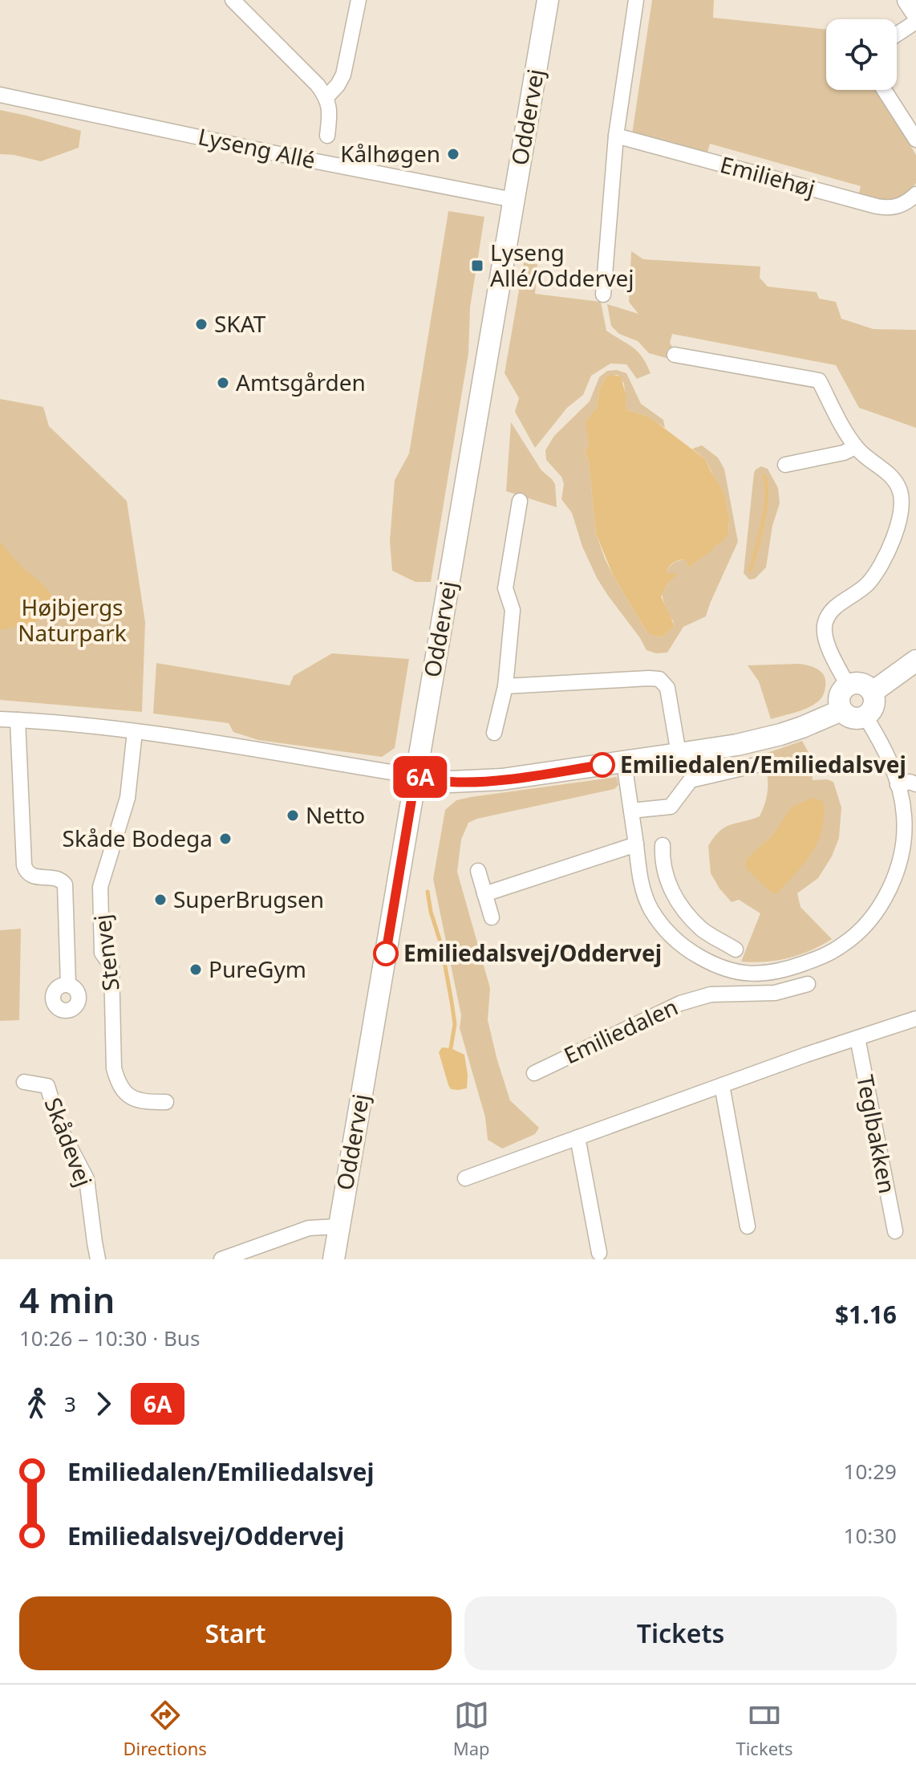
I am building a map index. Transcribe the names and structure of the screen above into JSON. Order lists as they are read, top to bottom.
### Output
{
  "streets": {
    "street": [
      "Oddervej",
      "Lyseng Allé",
      "Emiliehøj",
      "Stenvej",
      "Emiliedalen",
      "Teglbakken",
      "Skådevej"
    ]
  },
  "crossings": [
    ["Oddervej", "Lyseng Allé"]
  ],
  "parks": ["Højbjergs Naturpark"],
  "places": {
    "other": [
      "Kålhøgen",
      "SKAT",
      "Amtsgården",
      "Emiliedalen/Emiliedalsvej",
      "Netto",
      "Skåde Bodega",
      "SuperBrugsen",
      "Emiliedalsvej/Oddervej",
      "PureGym"
    ],
    "transit": ["Lyseng Allé/Oddervej"]
  },
  "lines": ["bus line 6A"],
  "page": {
    "on_map": "6A",
    "heading": ["4 min", "10:26 – 10:30 · Bus", "$1.16"],
    "legs": ["3", "6A"],
    "list": [
      {
        "name": "Emiliedalen/Emiliedalsvej",
        "value": "10:29"
      },
      {
        "name": "Emiliedalsvej/Oddervej",
        "value": "10:30"
      }
    ],
    "buttons": ["Start", "Tickets"],
    "tabs": ["Directions", "Map", "Tickets"]
  }
}
